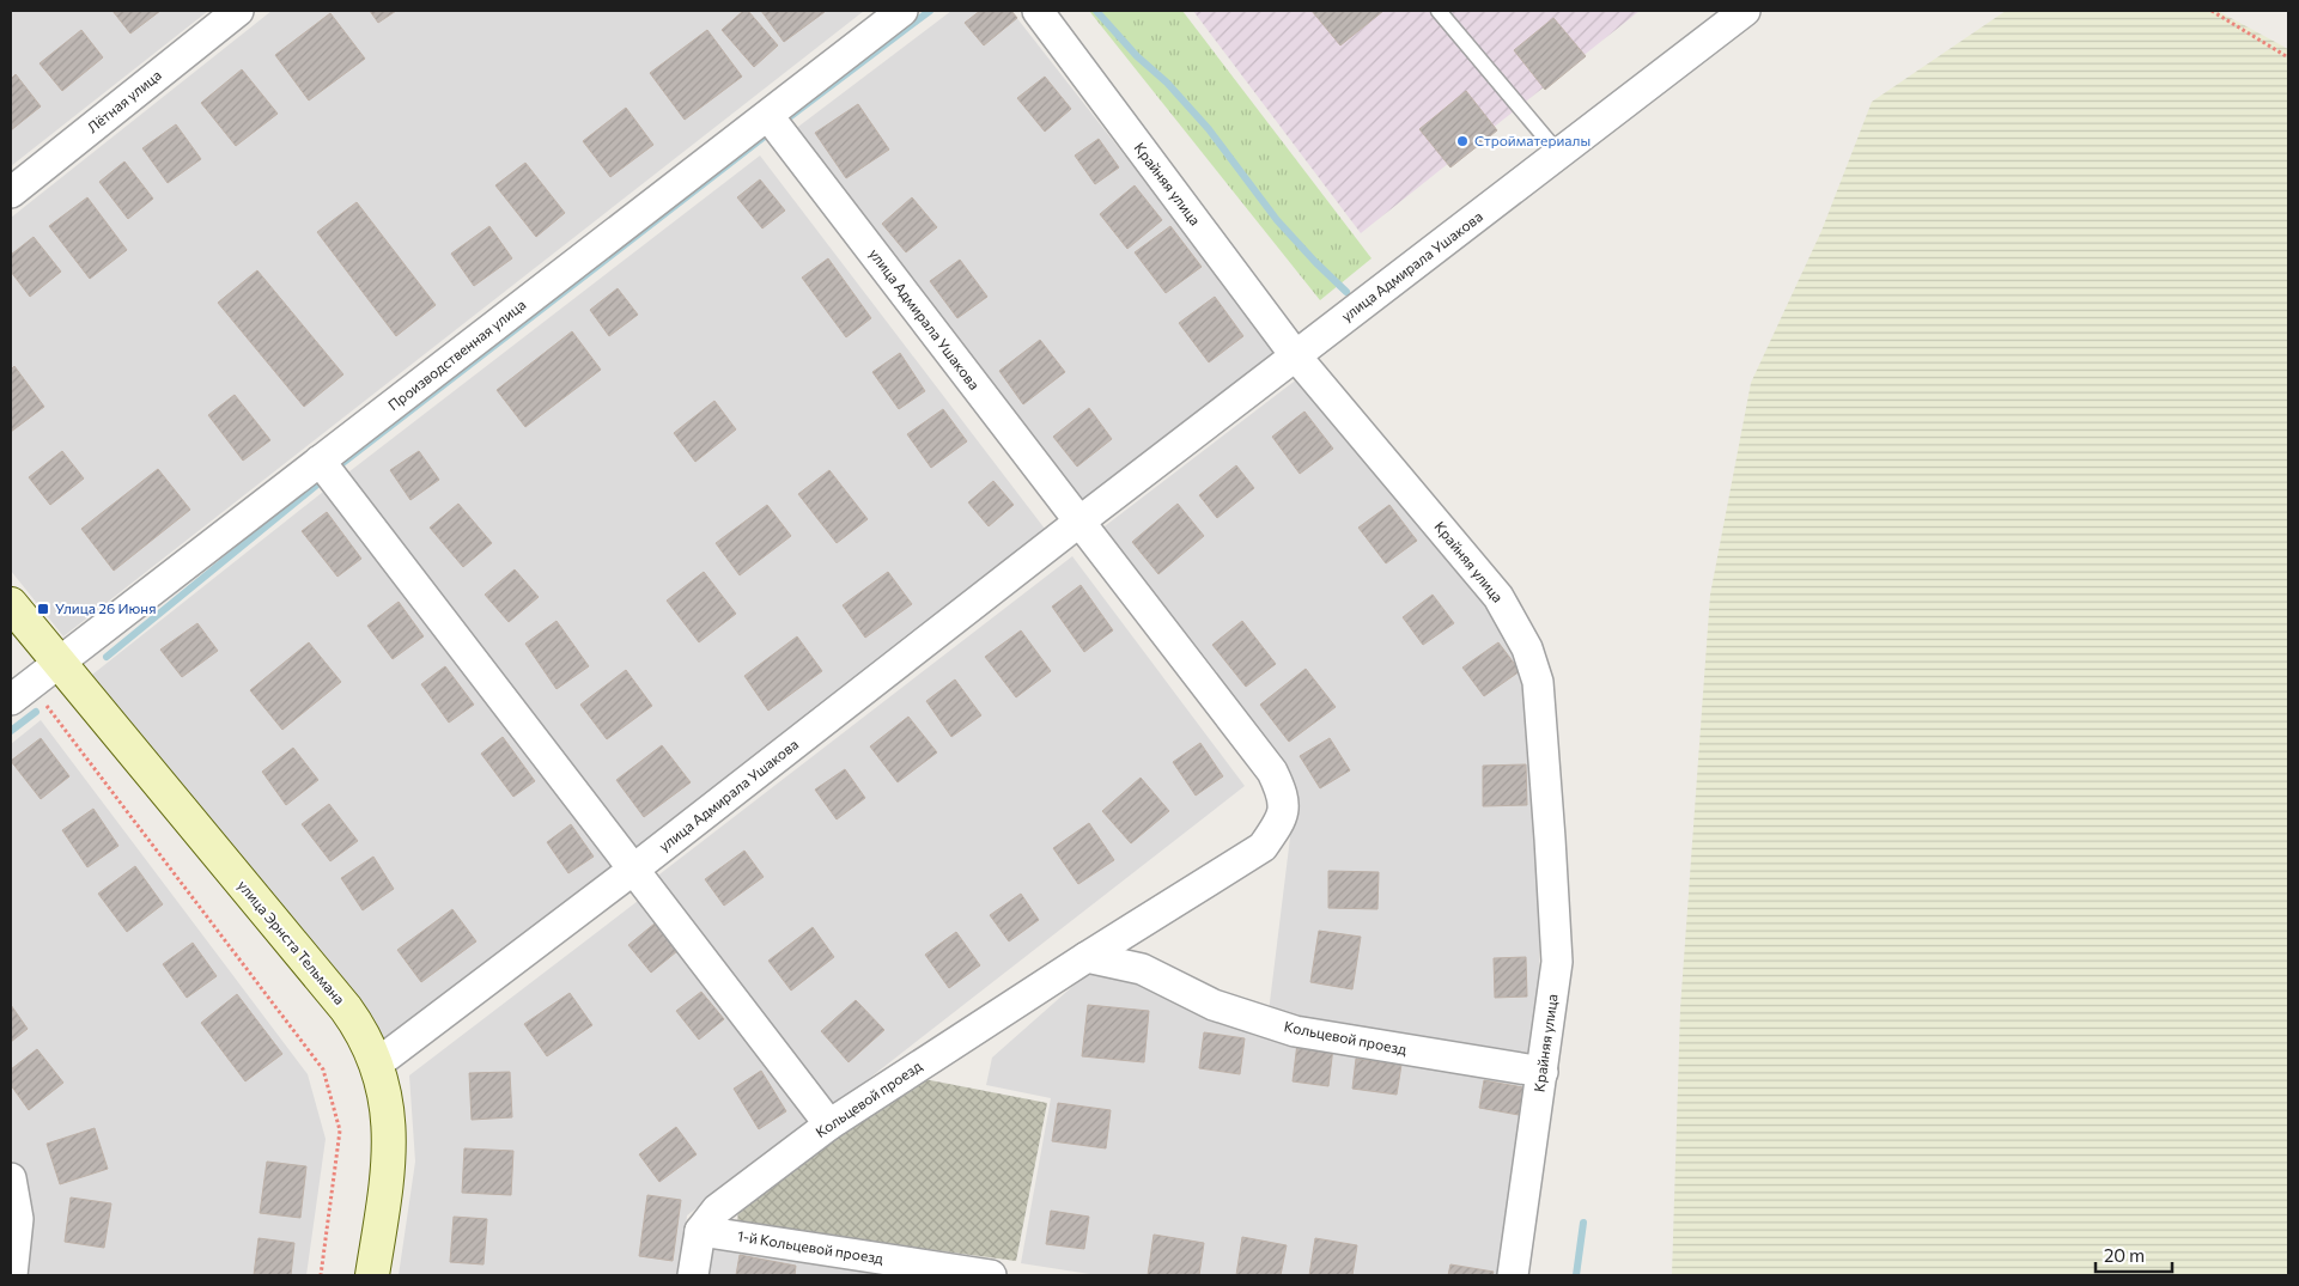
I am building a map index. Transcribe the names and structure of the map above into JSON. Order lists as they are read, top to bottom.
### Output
{
  "streets": {
    "main road": ["улица Эрнста Тельмана"],
    "street": [
      "Лётная улица",
      "Крайняя улица",
      "улица Адмирала Ушакова",
      "Производственная улица",
      "Кольцевой проезд",
      "1-й Кольцевой проезд"
    ]
  },
  "crossings": [
    ["Крайняя улица", "улица Адмирала Ушакова"],
    ["Крайняя улица", "Кольцевой проезд"],
    ["улица Адмирала Ушакова", "Производственная улица"],
    ["улица Адмирала Ушакова", "улица Эрнста Тельмана"],
    ["улица Адмирала Ушакова", "Кольцевой проезд"],
    ["Производственная улица", "улица Эрнста Тельмана"],
    ["Кольцевой проезд", "1-й Кольцевой проезд"]
  ],
  "places": {
    "other": ["Стройматериалы"],
    "transit": ["Улица 26 Июня"]
  },
  "scale_bar": "20 m"
}
